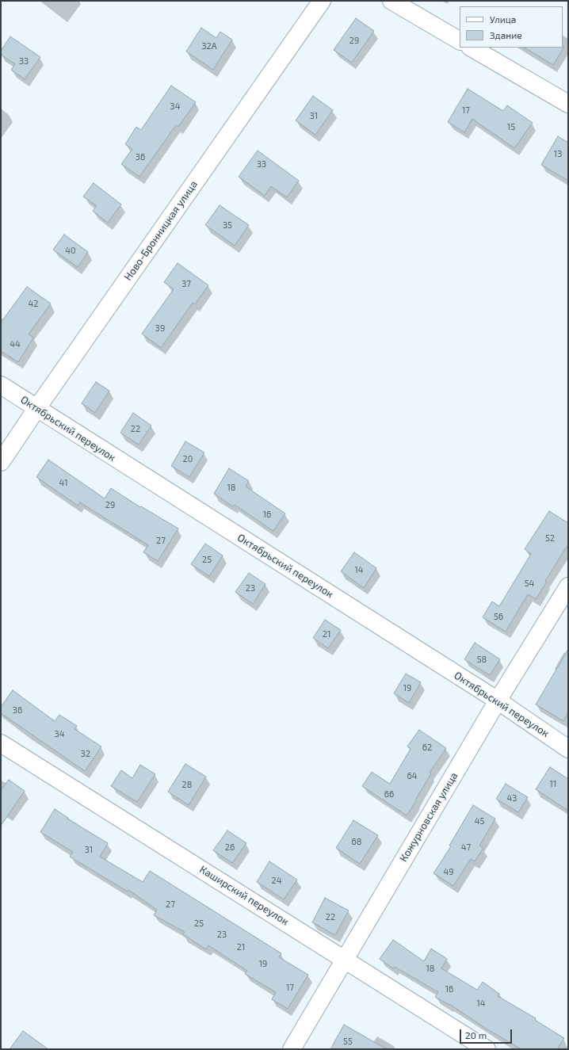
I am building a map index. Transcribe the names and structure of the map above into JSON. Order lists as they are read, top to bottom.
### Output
{
  "streets": {
    "street": [
      "Ново-Бронницкая улица",
      "Октябрьский переулок",
      "Кожурновская улица",
      "Каширский переулок"
    ]
  },
  "crossings": [
    ["Ново-Бронницкая улица", "Октябрьский переулок"],
    ["Октябрьский переулок", "Кожурновская улица"],
    ["Кожурновская улица", "Каширский переулок"]
  ],
  "house_numbers": [
    "29",
    "32А",
    "33",
    "34",
    "17",
    "31",
    "15",
    "13",
    "36",
    "33",
    "35",
    "40",
    "37",
    "42",
    "39",
    "44",
    "22",
    "20",
    "41",
    "18",
    "29",
    "16",
    "52",
    "27",
    "25",
    "14",
    "54",
    "23",
    "56",
    "21",
    "58",
    "19",
    "36",
    "34",
    "62",
    "32",
    "64",
    "11",
    "28",
    "66",
    "43",
    "45",
    "68",
    "26",
    "47",
    "31",
    "49",
    "24",
    "27",
    "22",
    "25",
    "23",
    "21",
    "19",
    "18",
    "17",
    "16",
    "14",
    "55"
  ],
  "legend": ["Улица", "Здание"],
  "scale_bar": "20 m"
}
